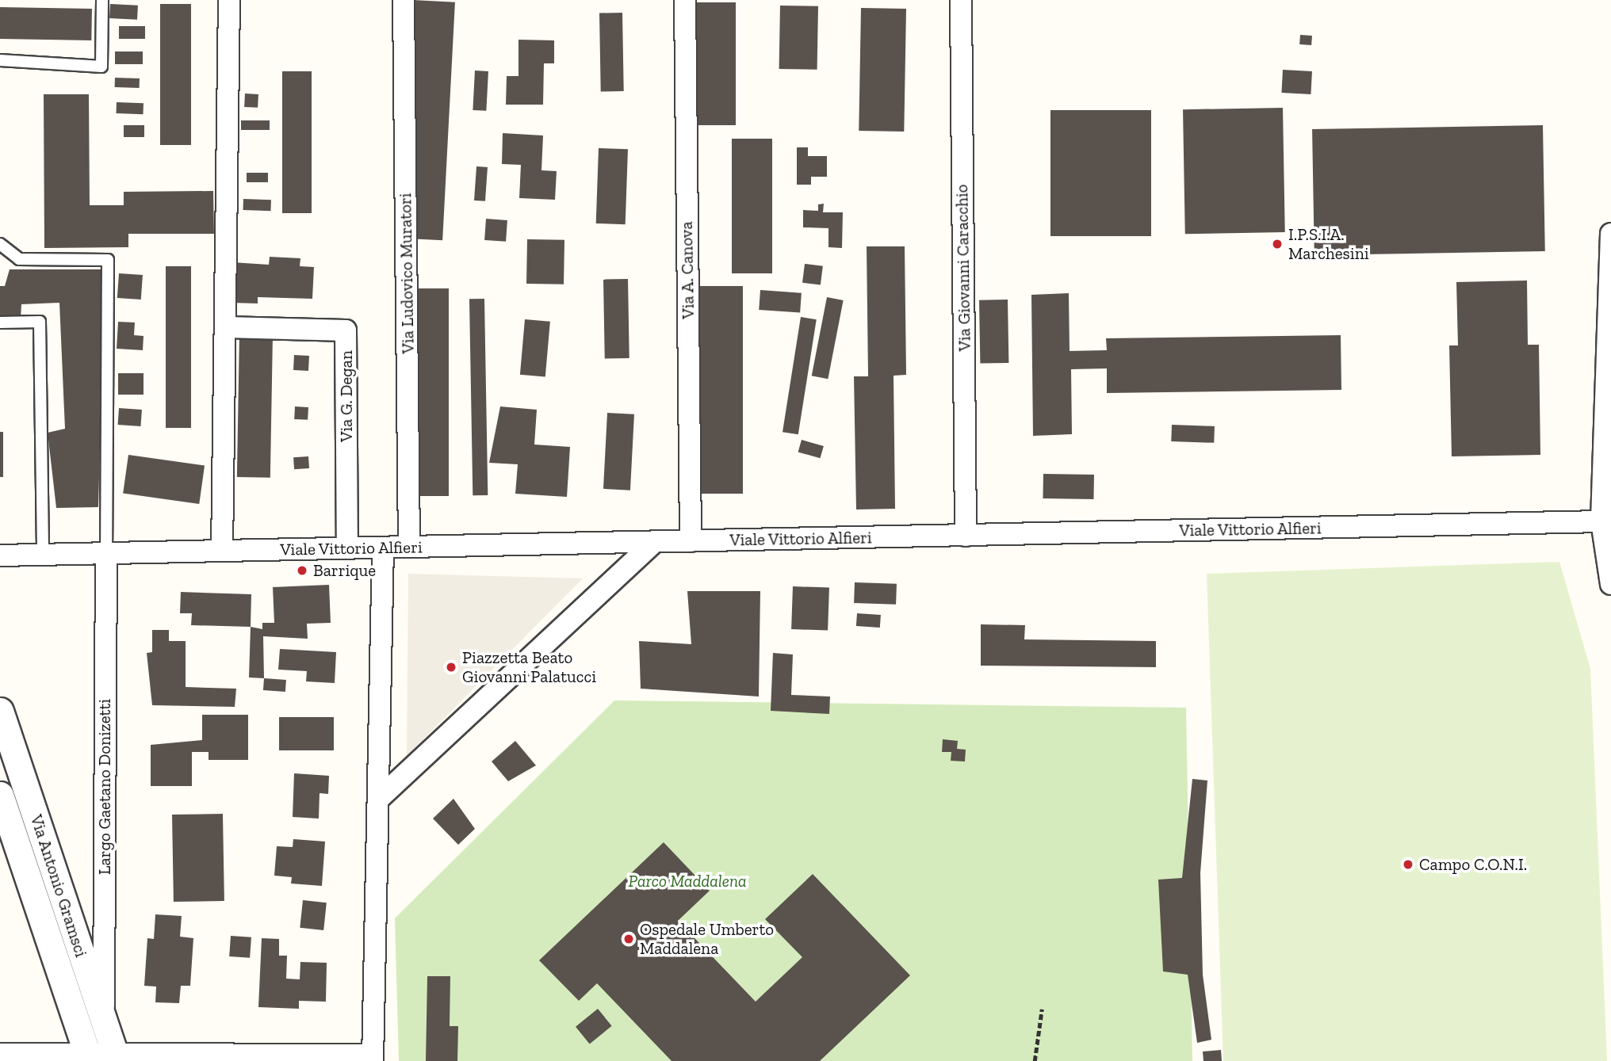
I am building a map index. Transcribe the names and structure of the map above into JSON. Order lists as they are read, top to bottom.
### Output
{
  "streets": {
    "street": [
      "Via Giovanni Caracchio",
      "Via A. Canova",
      "Via Ludovico Muratori",
      "Via G. Degan",
      "Viale Vittorio Alfieri",
      "Largo Gaetano Donizetti",
      "Via Antonio Gramsci"
    ]
  },
  "crossings": [
    ["Via Giovanni Caracchio", "Viale Vittorio Alfieri"],
    ["Via A. Canova", "Viale Vittorio Alfieri"],
    ["Via Ludovico Muratori", "Viale Vittorio Alfieri"],
    ["Via G. Degan", "Viale Vittorio Alfieri"],
    ["Viale Vittorio Alfieri", "Largo Gaetano Donizetti"],
    ["Largo Gaetano Donizetti", "Via Antonio Gramsci"]
  ],
  "parks": ["Parco Maddalena"],
  "places": [
    "I.P.S.I.A. Marchesini",
    "Barrique",
    "Piazzetta Beato Giovanni Palatucci",
    "Campo C.O.N.I.",
    "Ospedale Umberto Maddalena"
  ]
}
